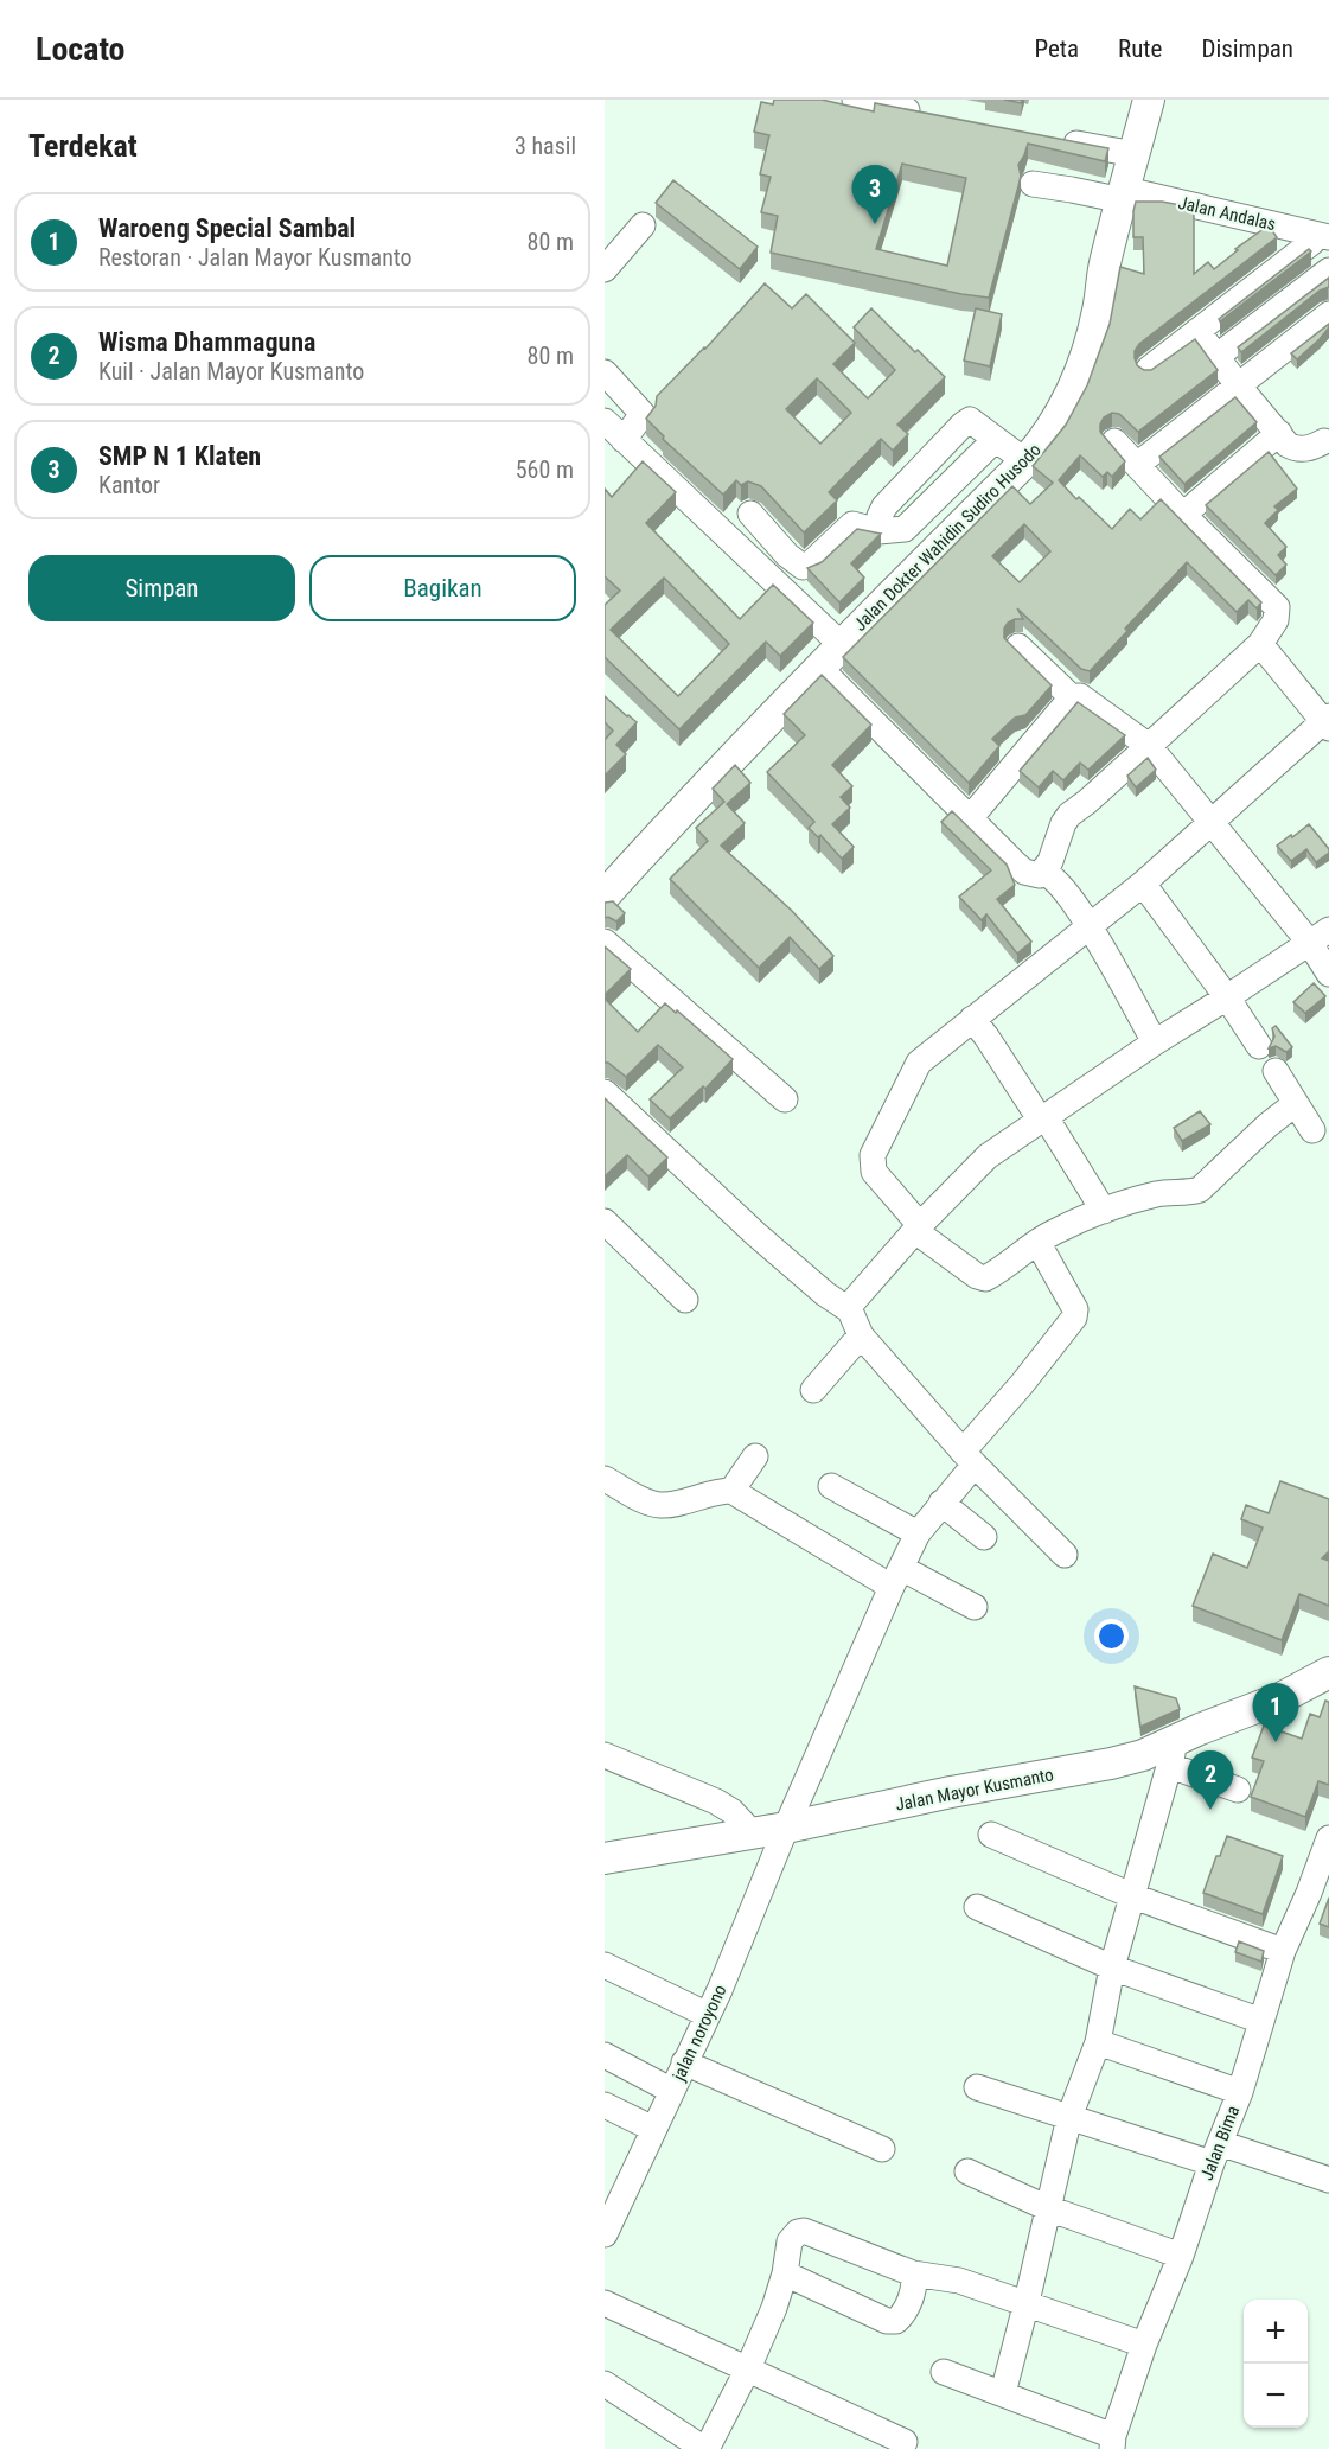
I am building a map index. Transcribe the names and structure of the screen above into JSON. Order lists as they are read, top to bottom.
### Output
{
  "streets": {
    "main road": ["Jalan Dokter Wahidin Sudiro Husodo", "Jalan Mayor Kusmanto"],
    "street": ["Jalan Andalas", "jalan noroyono", "Jalan Bima"]
  },
  "crossings": [
    ["Jalan Andalas", "Jalan Dokter Wahidin Sudiro Husodo"],
    ["Jalan Mayor Kusmanto", "jalan noroyono"]
  ],
  "page": {
    "header": "Locato",
    "nav": ["Peta", "Rute", "Disimpan"],
    "heading": ["Terdekat", "3 hasil"],
    "pins": ["3", "1", "2"],
    "list": [
      {
        "mark": "1",
        "name": "Waroeng Special Sambal",
        "note": "Restoran · Jalan Mayor Kusmanto",
        "value": "80 m"
      },
      {
        "mark": "2",
        "name": "Wisma Dhammaguna",
        "note": "Kuil · Jalan Mayor Kusmanto",
        "value": "80 m"
      },
      {
        "mark": "3",
        "name": "SMP N 1 Klaten",
        "note": "Kantor",
        "value": "560 m"
      }
    ],
    "buttons": ["Simpan", "Bagikan"],
    "map_buttons": ["+", "−"]
  }
}
